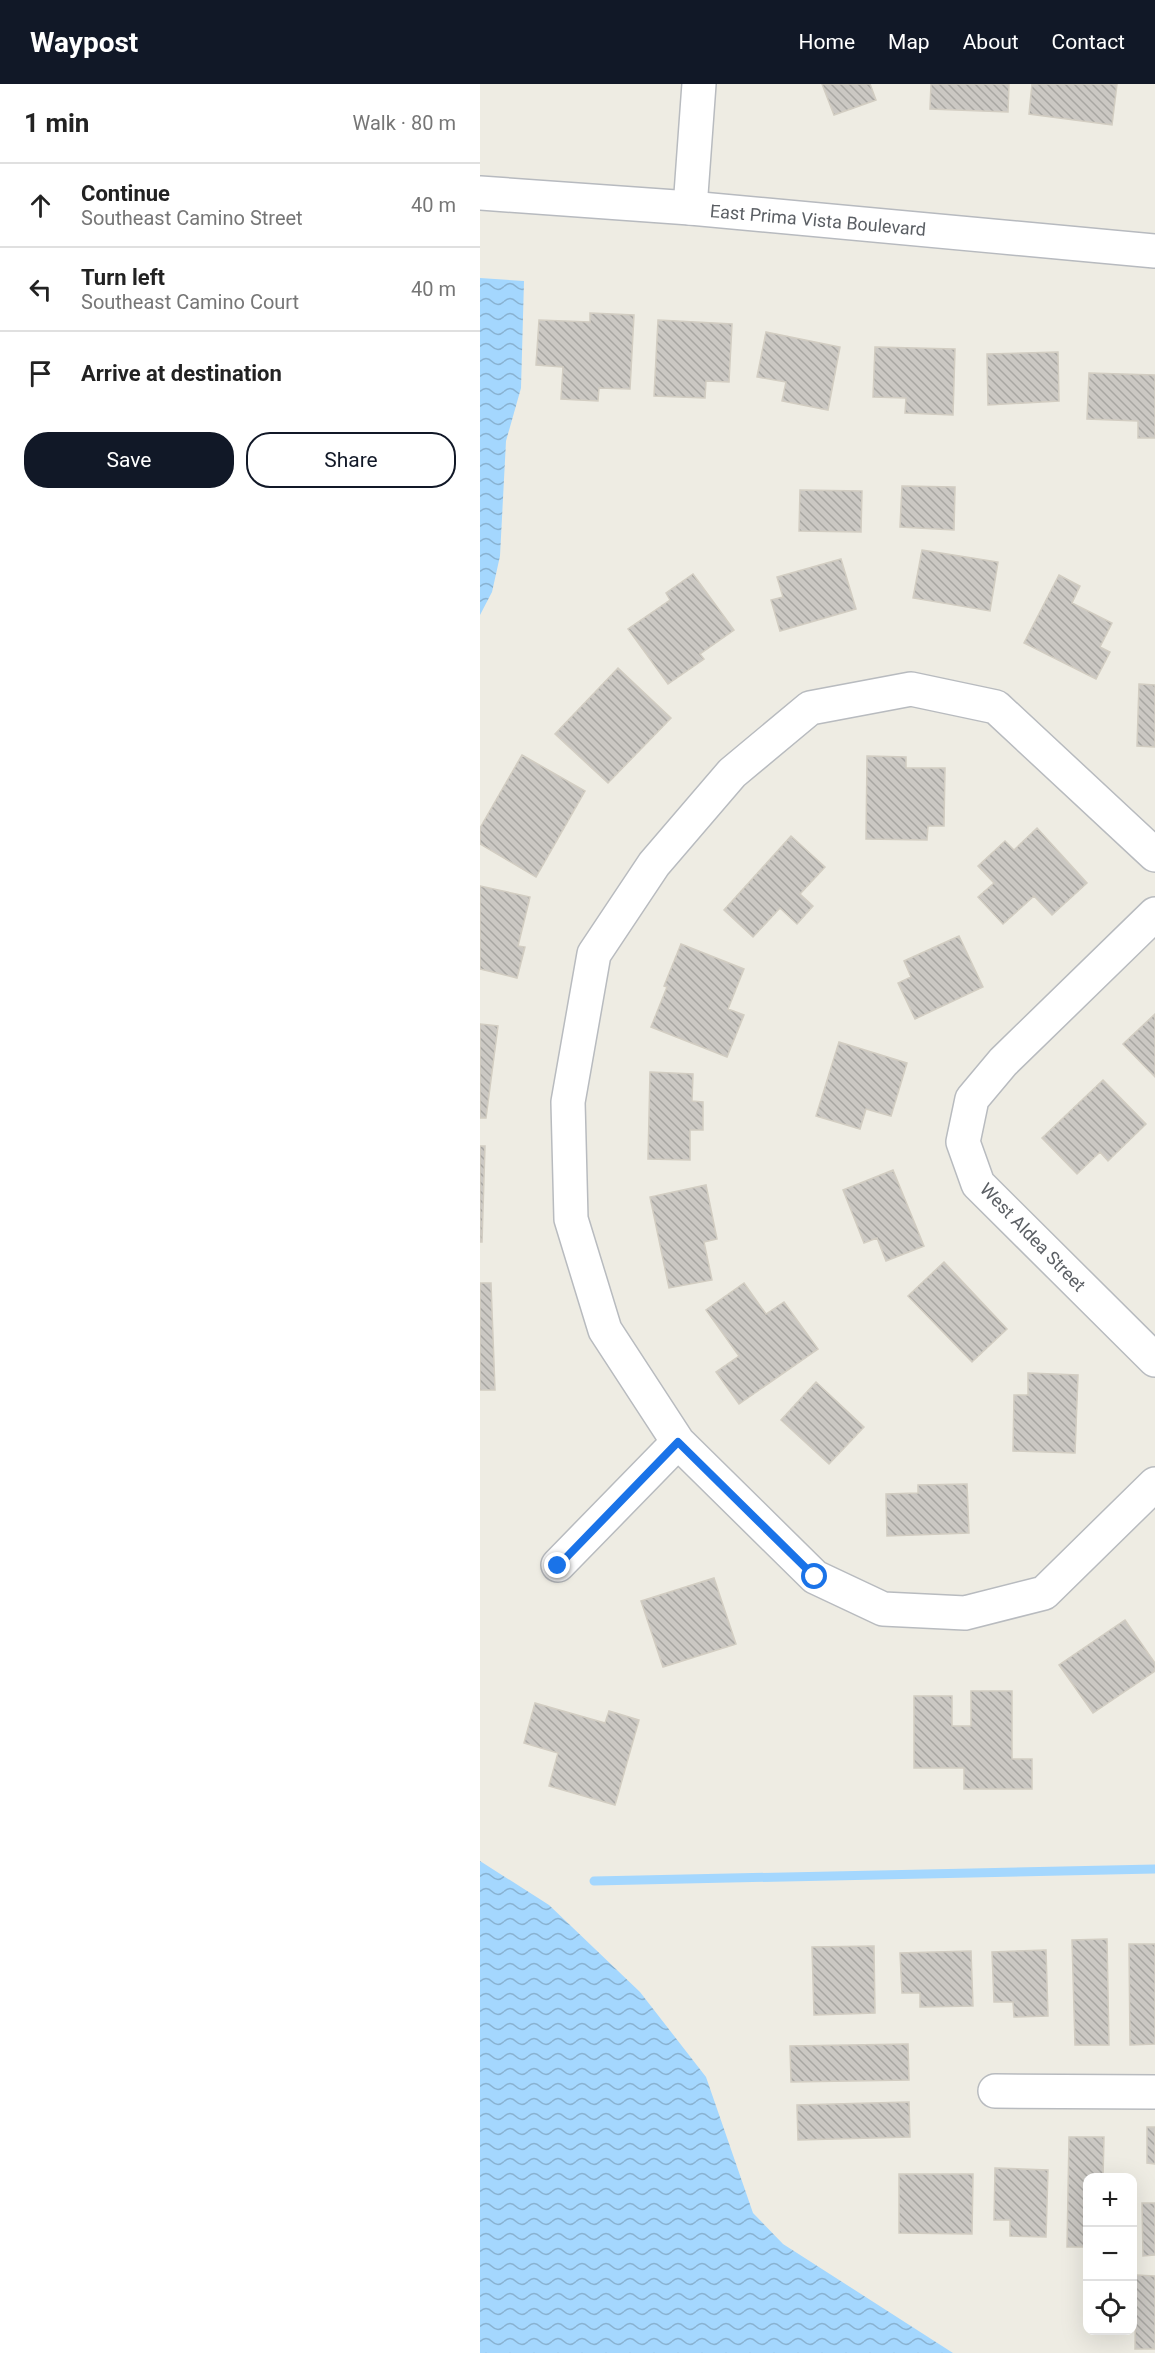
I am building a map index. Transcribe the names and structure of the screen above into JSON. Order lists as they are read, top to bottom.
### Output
{
  "streets": {
    "street": ["East Prima Vista Boulevard", "West Aldea Street"]
  },
  "page": {
    "header": "Waypost",
    "nav": [
      "Home",
      "Map",
      "About",
      "Contact"
    ],
    "heading": ["1 min", "Walk · 80 m"],
    "list": [
      ["Continue", "Southeast Camino Street", "40 m"],
      ["Turn left", "Southeast Camino Court", "40 m"],
      "Arrive at destination"
    ],
    "buttons": ["Save", "Share"],
    "map_buttons": ["+", "−"]
  }
}
